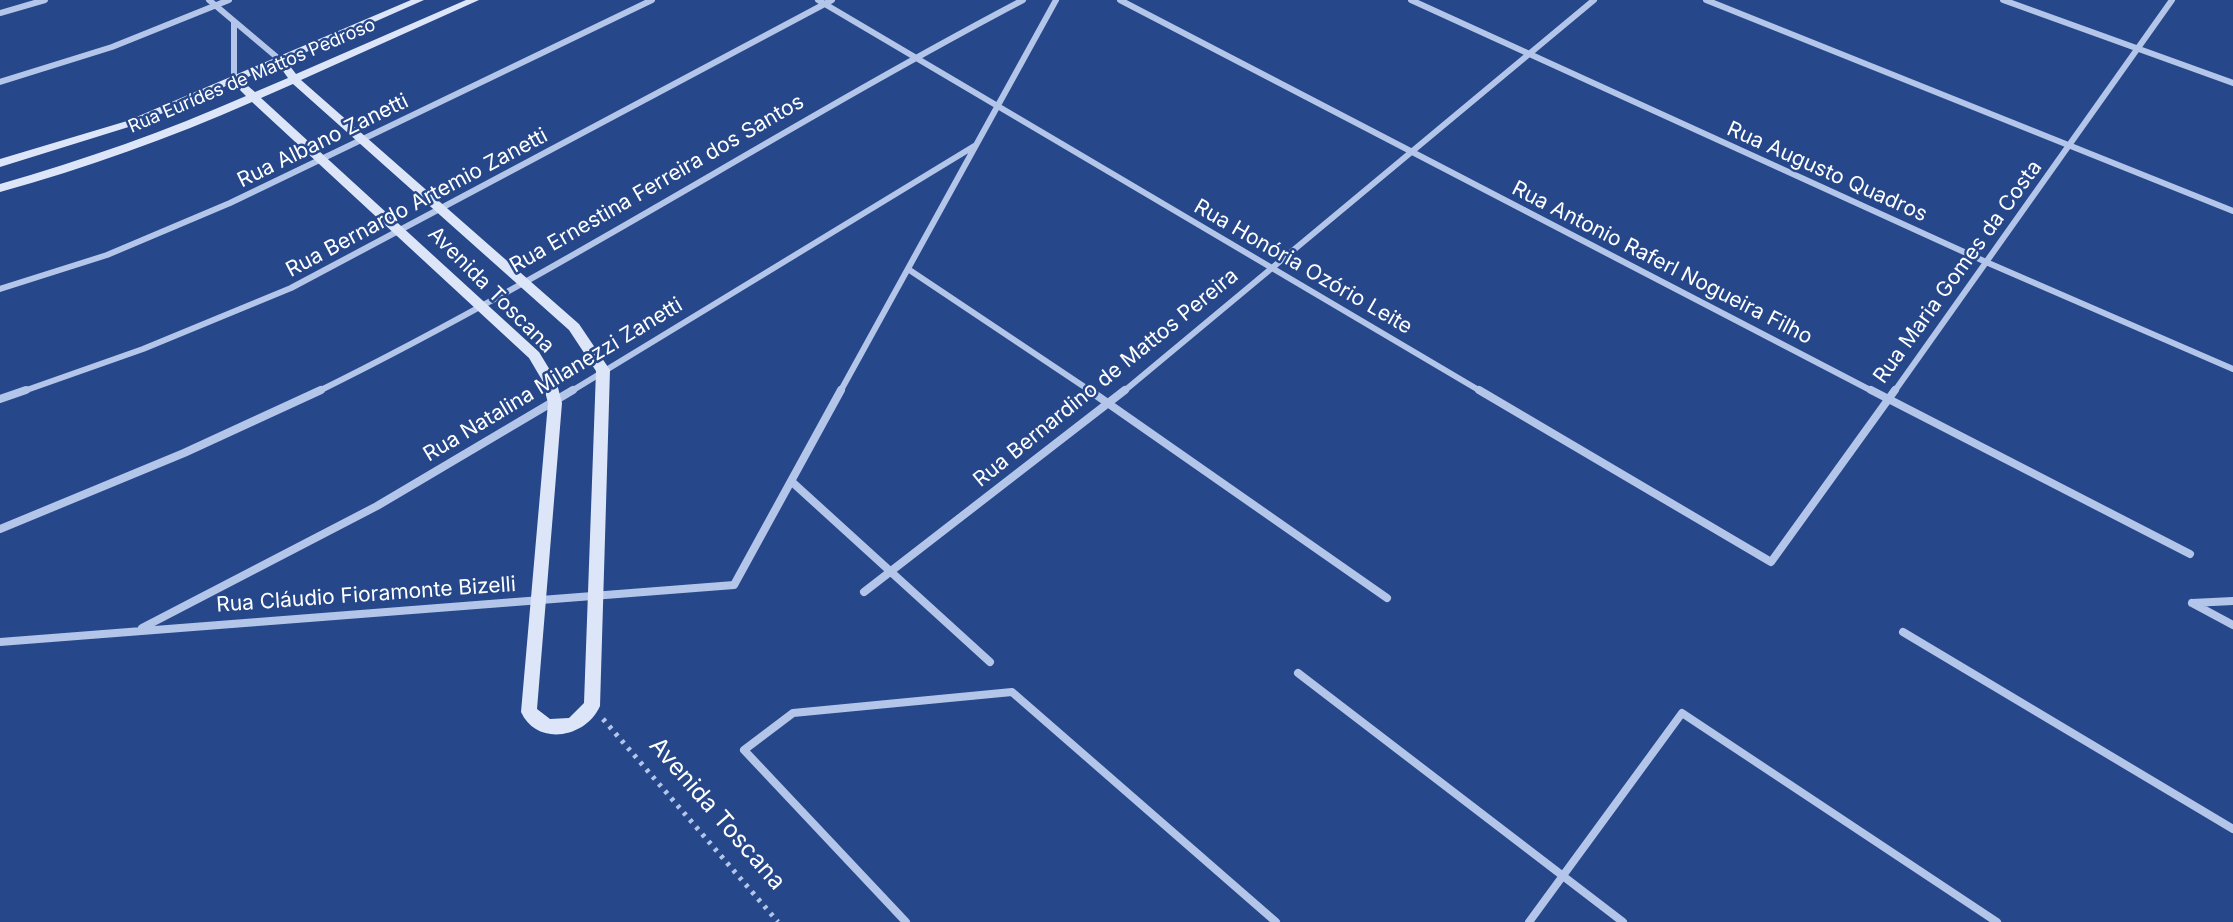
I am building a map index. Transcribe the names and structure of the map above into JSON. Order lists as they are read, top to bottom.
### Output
{
  "streets": {
    "street": [
      "Rua Eurídes de Mattos Pedroso",
      "Rua Albano Zanetti",
      "Rua Augusto Quadros",
      "Rua Ernestina Ferreira dos Santos",
      "Rua Bernardo Artemio Zanetti",
      "Rua Antonio Raferl Nogueira Filho",
      "Rua Honória Ozório Leite",
      "Rua Maria Gomes da Costa",
      "Avenida Toscana",
      "Rua Bernardino de Mattos Pereira",
      "Rua Natalina Milanezzi Zanetti",
      "Rua Cláudio Fioramonte Bizelli"
    ]
  },
  "crossings": [
    ["Rua Eurídes de Mattos Pedroso", "Avenida Toscana"],
    ["Rua Albano Zanetti", "Avenida Toscana"],
    ["Rua Augusto Quadros", "Rua Maria Gomes da Costa"],
    ["Rua Augusto Quadros", "Rua Bernardino de Mattos Pereira"],
    ["Rua Ernestina Ferreira dos Santos", "Rua Honória Ozório Leite"],
    ["Rua Ernestina Ferreira dos Santos", "Avenida Toscana"],
    ["Rua Bernardo Artemio Zanetti", "Rua Honória Ozório Leite"],
    ["Rua Bernardo Artemio Zanetti", "Avenida Toscana"],
    ["Rua Antonio Raferl Nogueira Filho", "Rua Maria Gomes da Costa"],
    ["Rua Antonio Raferl Nogueira Filho", "Rua Bernardino de Mattos Pereira"],
    ["Rua Honória Ozório Leite", "Rua Maria Gomes da Costa"],
    ["Rua Honória Ozório Leite", "Rua Bernardino de Mattos Pereira"],
    ["Avenida Toscana", "Rua Natalina Milanezzi Zanetti"],
    ["Avenida Toscana", "Rua Cláudio Fioramonte Bizelli"],
    ["Rua Natalina Milanezzi Zanetti", "Rua Cláudio Fioramonte Bizelli"]
  ]
}
